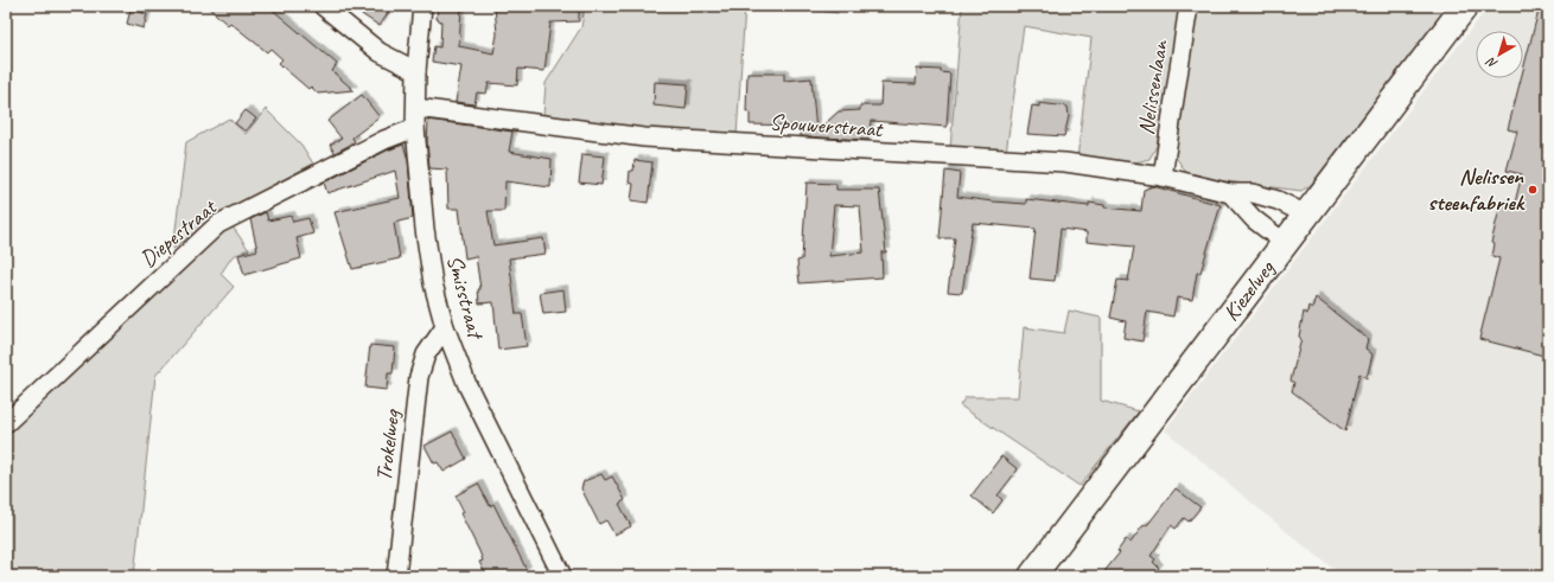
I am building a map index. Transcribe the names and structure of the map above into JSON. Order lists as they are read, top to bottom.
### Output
{
  "streets": {
    "main road": ["Kiezelweg"],
    "street": [
      "Nelissenlaan",
      "Spouwerstraat",
      "Diepestraat",
      "Smisstraat",
      "Trokelweg"
    ]
  },
  "crossings": [
    ["Nelissenlaan", "Spouwerstraat"],
    ["Spouwerstraat", "Kiezelweg"],
    ["Spouwerstraat", "Smisstraat"],
    ["Diepestraat", "Smisstraat"],
    ["Smisstraat", "Trokelweg"]
  ],
  "places": ["Nelissen steenfabriek"],
  "north": "bottom left"
}
